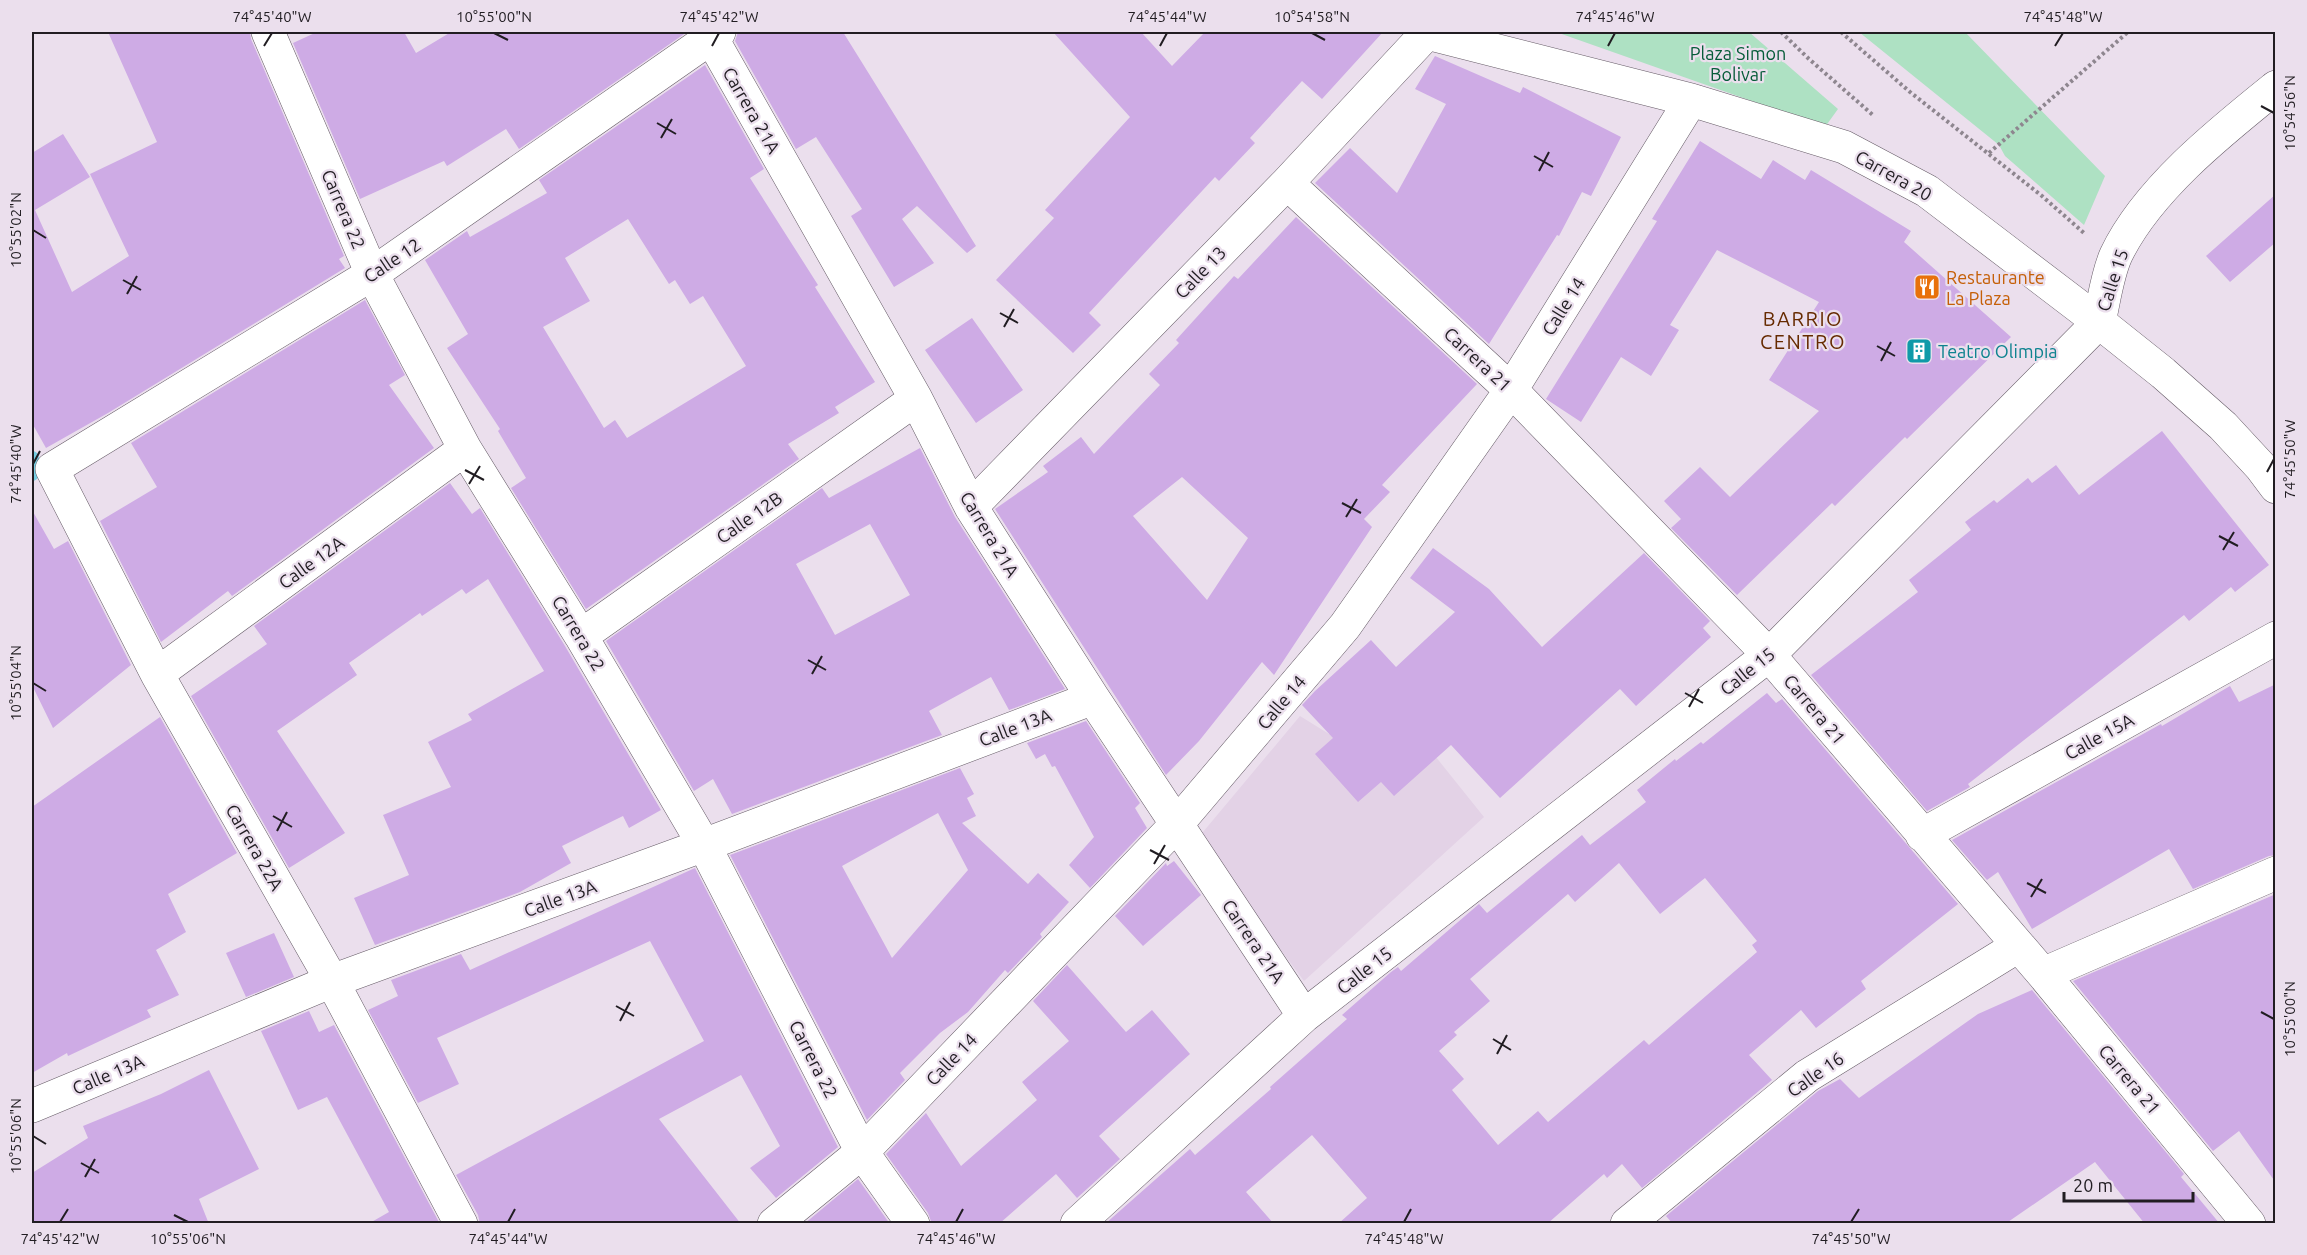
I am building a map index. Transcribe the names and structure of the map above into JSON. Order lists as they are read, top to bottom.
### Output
{
  "streets": {
    "street": [
      "Carrera 21A",
      "Carrera 20",
      "Carrera 22",
      "Calle 12",
      "Calle 13",
      "Calle 15",
      "Calle 14",
      "Carrera 21",
      "Calle 12B",
      "Calle 12A",
      "Calle 13A",
      "Calle 15A",
      "Carrera 22A",
      "Calle 16"
    ]
  },
  "crossings": [
    ["Carrera 21A", "Calle 12"],
    ["Carrera 21A", "Calle 13"],
    ["Carrera 21A", "Calle 15"],
    ["Carrera 21A", "Calle 14"],
    ["Carrera 21A", "Calle 12B"],
    ["Carrera 21A", "Calle 13A"],
    ["Carrera 20", "Calle 13"],
    ["Carrera 20", "Calle 15"],
    ["Carrera 20", "Calle 14"],
    ["Carrera 22", "Calle 12"],
    ["Carrera 22", "Calle 14"],
    ["Carrera 22", "Calle 12B"],
    ["Carrera 22", "Calle 12A"],
    ["Carrera 22", "Calle 13A"],
    ["Calle 12", "Carrera 22A"],
    ["Calle 13", "Carrera 21"],
    ["Calle 15", "Carrera 21"],
    ["Calle 14", "Carrera 21"],
    ["Carrera 21", "Calle 15A"],
    ["Carrera 21", "Calle 16"],
    ["Calle 12A", "Carrera 22A"],
    ["Calle 13A", "Carrera 22A"]
  ],
  "districts": ["BARRIO CENTRO"],
  "parks": ["Plaza Simon Bolivar"],
  "places": {
    "restaurant": ["Restaurante La Plaza"],
    "building": ["Teatro Olimpia"]
  },
  "scale_bar": "20 m",
  "coordinates": [
    "74°45'40\"W",
    "10°55'00\"N",
    "74°45'42\"W",
    "74°45'44\"W",
    "10°54'58\"N",
    "74°45'46\"W",
    "74°45'48\"W",
    "10°54'56\"N",
    "10°55'02\"N",
    "74°45'50\"W",
    "10°55'04\"N",
    "10°55'06\"N"
  ]
}
